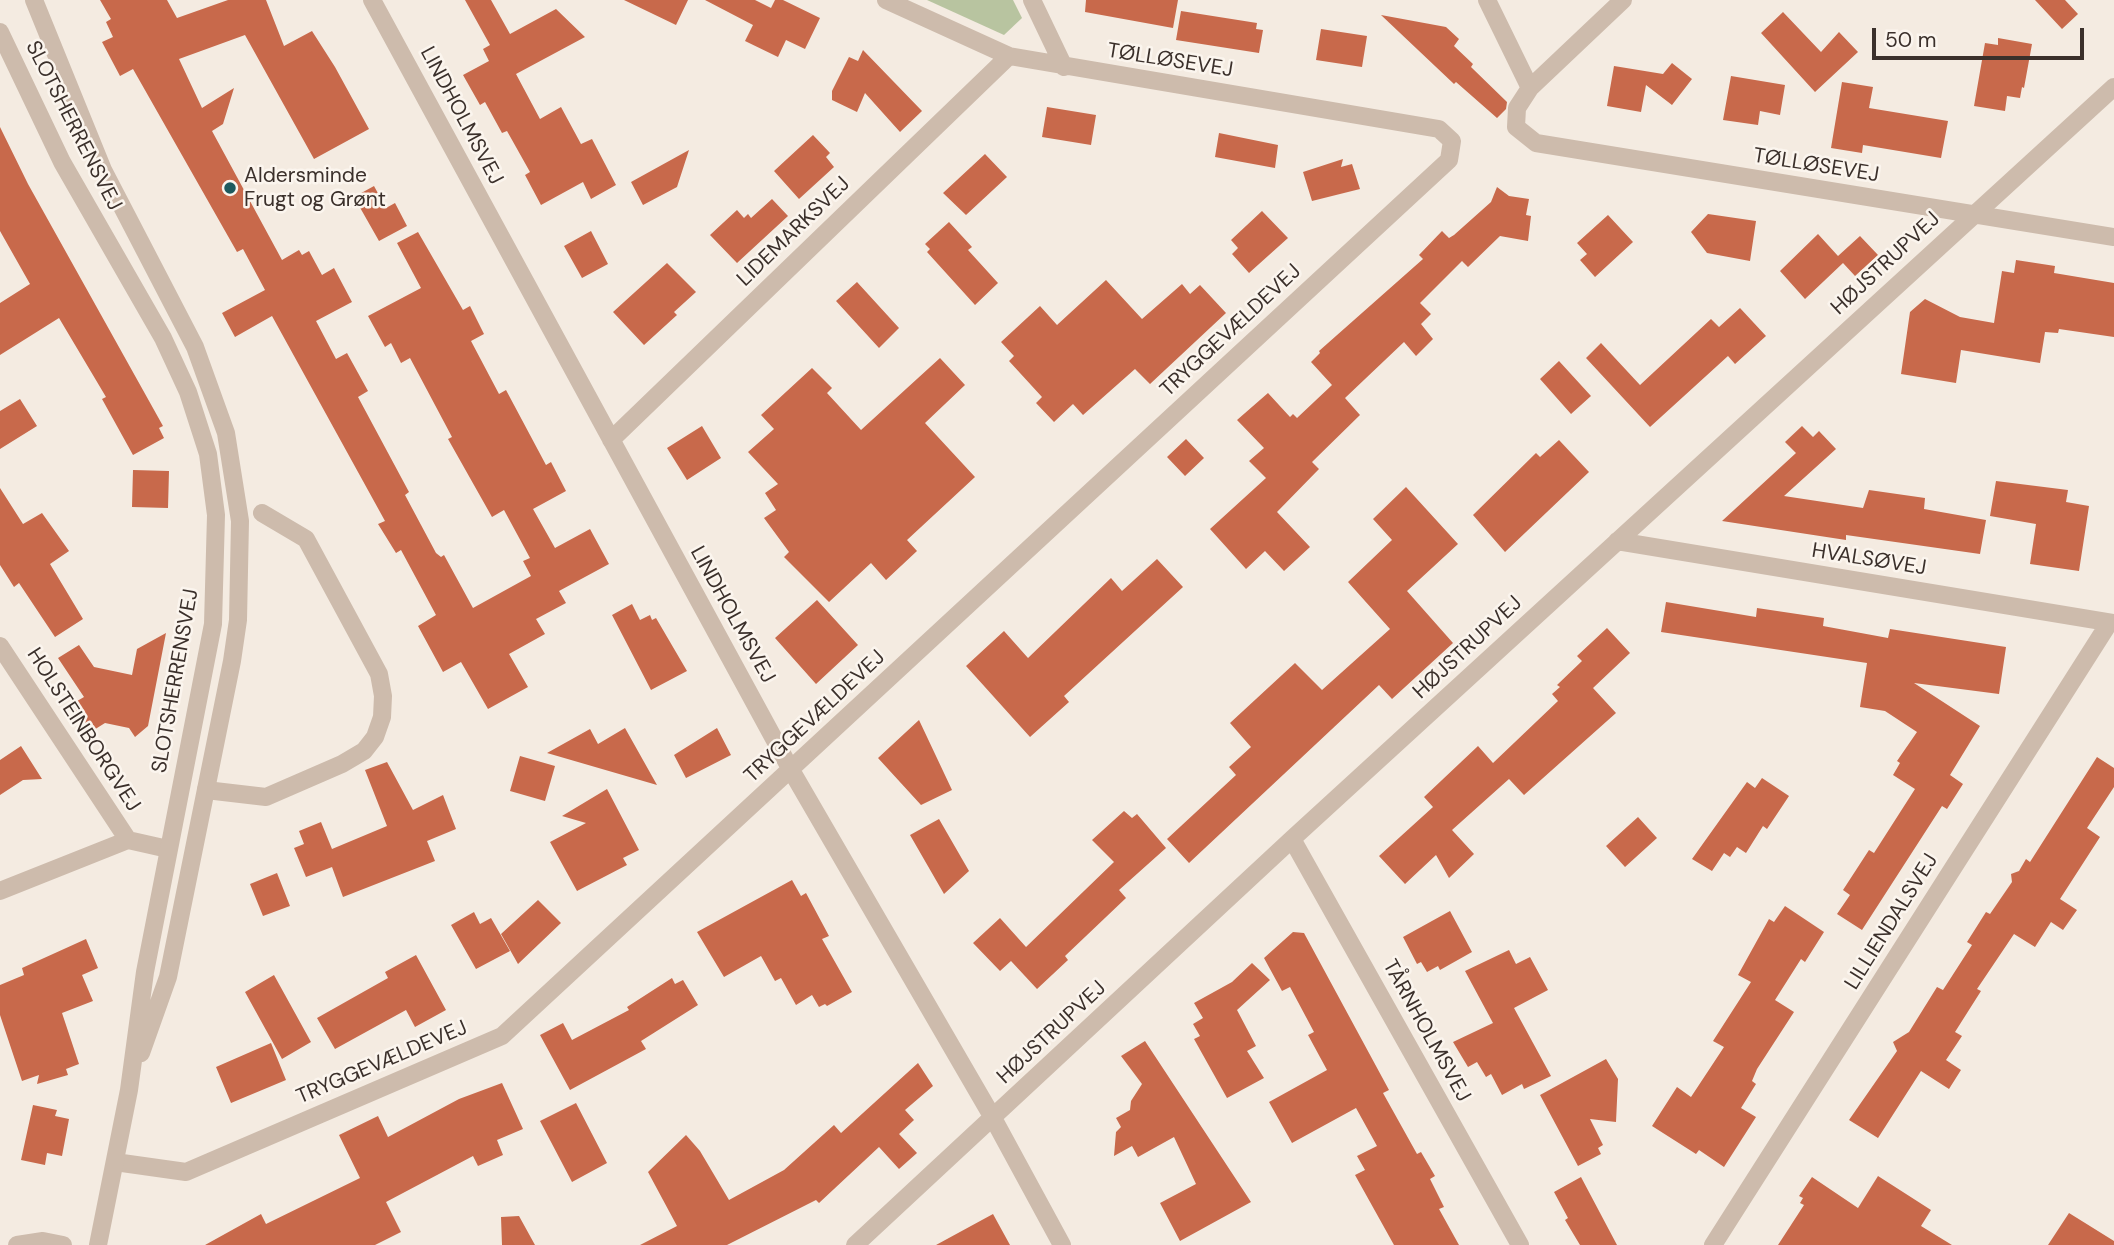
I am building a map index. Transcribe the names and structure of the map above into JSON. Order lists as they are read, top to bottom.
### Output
{
  "streets": {
    "street": [
      "TØLLØSEVEJ",
      "LINDHOLMSVEJ",
      "SLOTSHERRENSVEJ",
      "LIDEMARKSVEJ",
      "HØJSTRUPVEJ",
      "TRYGGEVÆLDEVEJ",
      "HVALSØVEJ",
      "HOLSTEINBORGVEJ",
      "LILLIENDALSVEJ",
      "TÅRNHOLMSVEJ"
    ]
  },
  "crossings": [
    ["TØLLØSEVEJ", "LIDEMARKSVEJ"],
    ["TØLLØSEVEJ", "HØJSTRUPVEJ"],
    ["TØLLØSEVEJ", "TRYGGEVÆLDEVEJ"],
    ["LINDHOLMSVEJ", "LIDEMARKSVEJ"],
    ["LINDHOLMSVEJ", "HØJSTRUPVEJ"],
    ["LINDHOLMSVEJ", "TRYGGEVÆLDEVEJ"],
    ["SLOTSHERRENSVEJ", "TRYGGEVÆLDEVEJ"],
    ["HØJSTRUPVEJ", "HVALSØVEJ"],
    ["HØJSTRUPVEJ", "TÅRNHOLMSVEJ"],
    ["HVALSØVEJ", "LILLIENDALSVEJ"]
  ],
  "places": ["Aldersminde Frugt og Grønt"],
  "scale_bar": "50 m"
}
